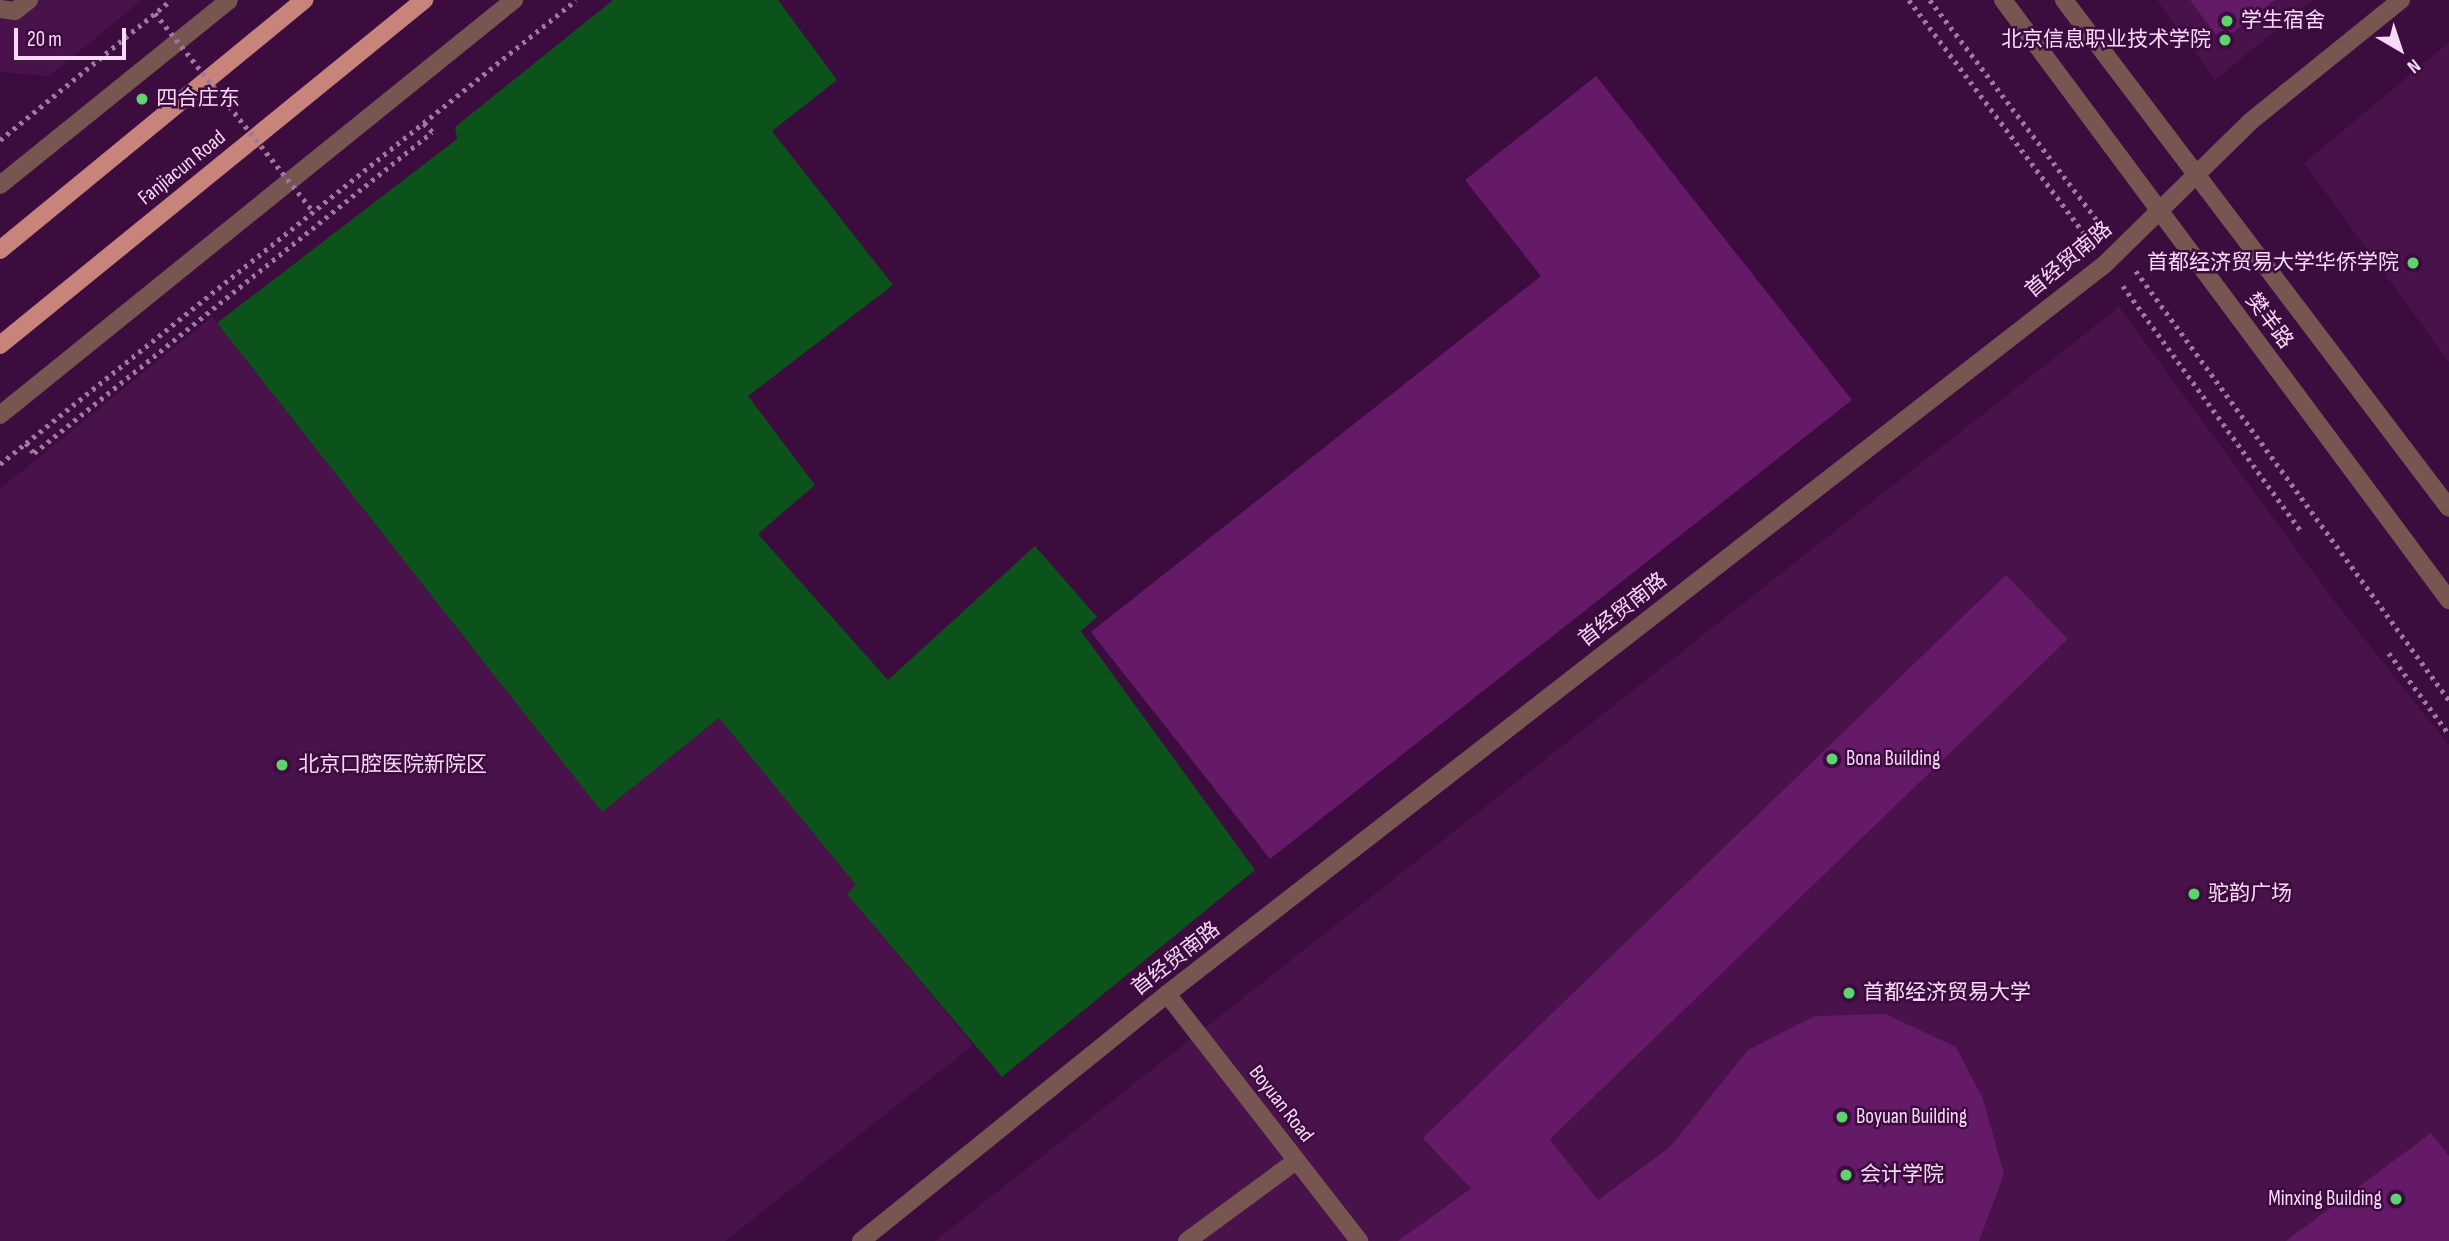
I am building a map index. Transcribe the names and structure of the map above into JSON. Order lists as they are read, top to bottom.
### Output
{
  "streets": {
    "main road": ["Fanjiacun Road"],
    "street": ["首经贸南路", "樊羊路", "Boyuan Road"]
  },
  "crossings": [
    ["首经贸南路", "樊羊路"],
    ["首经贸南路", "Boyuan Road"]
  ],
  "places": [
    "学生宿舍",
    "北京信息职业技术学院",
    "四合庄东",
    "首都经济贸易大学华侨学院",
    "Bona Building",
    "北京口腔医院新院区",
    "驼韵广场",
    "首都经济贸易大学",
    "Boyuan Building",
    "会计学院",
    "Minxing Building"
  ],
  "scale_bar": "20 m",
  "north": "bottom right"
}
